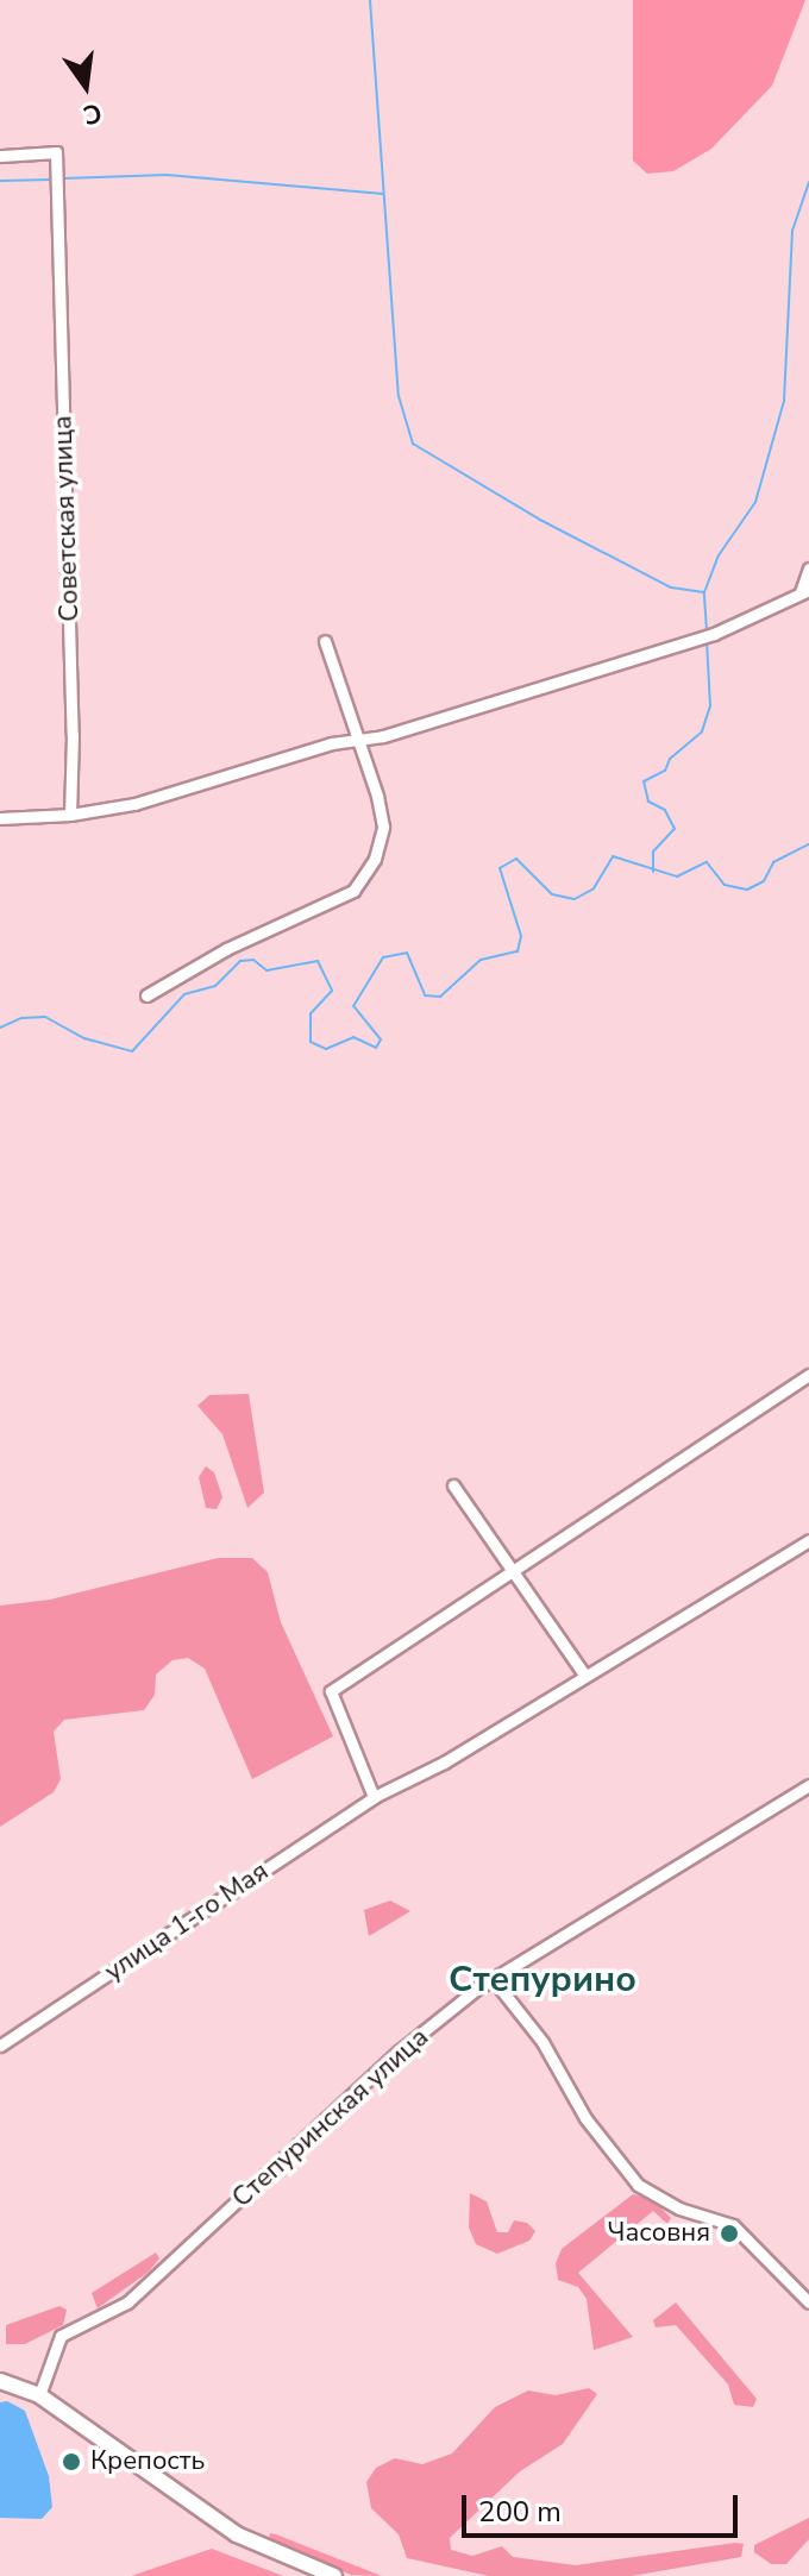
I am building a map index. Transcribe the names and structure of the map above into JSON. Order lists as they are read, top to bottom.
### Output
{
  "streets": {
    "street": ["Советская улица", "улица 1-го Мая", "Степуринская улица"]
  },
  "districts": ["Степурино"],
  "places": ["Часовня", "Крепость"],
  "scale_bar": "200 m",
  "north": "bottom"
}
